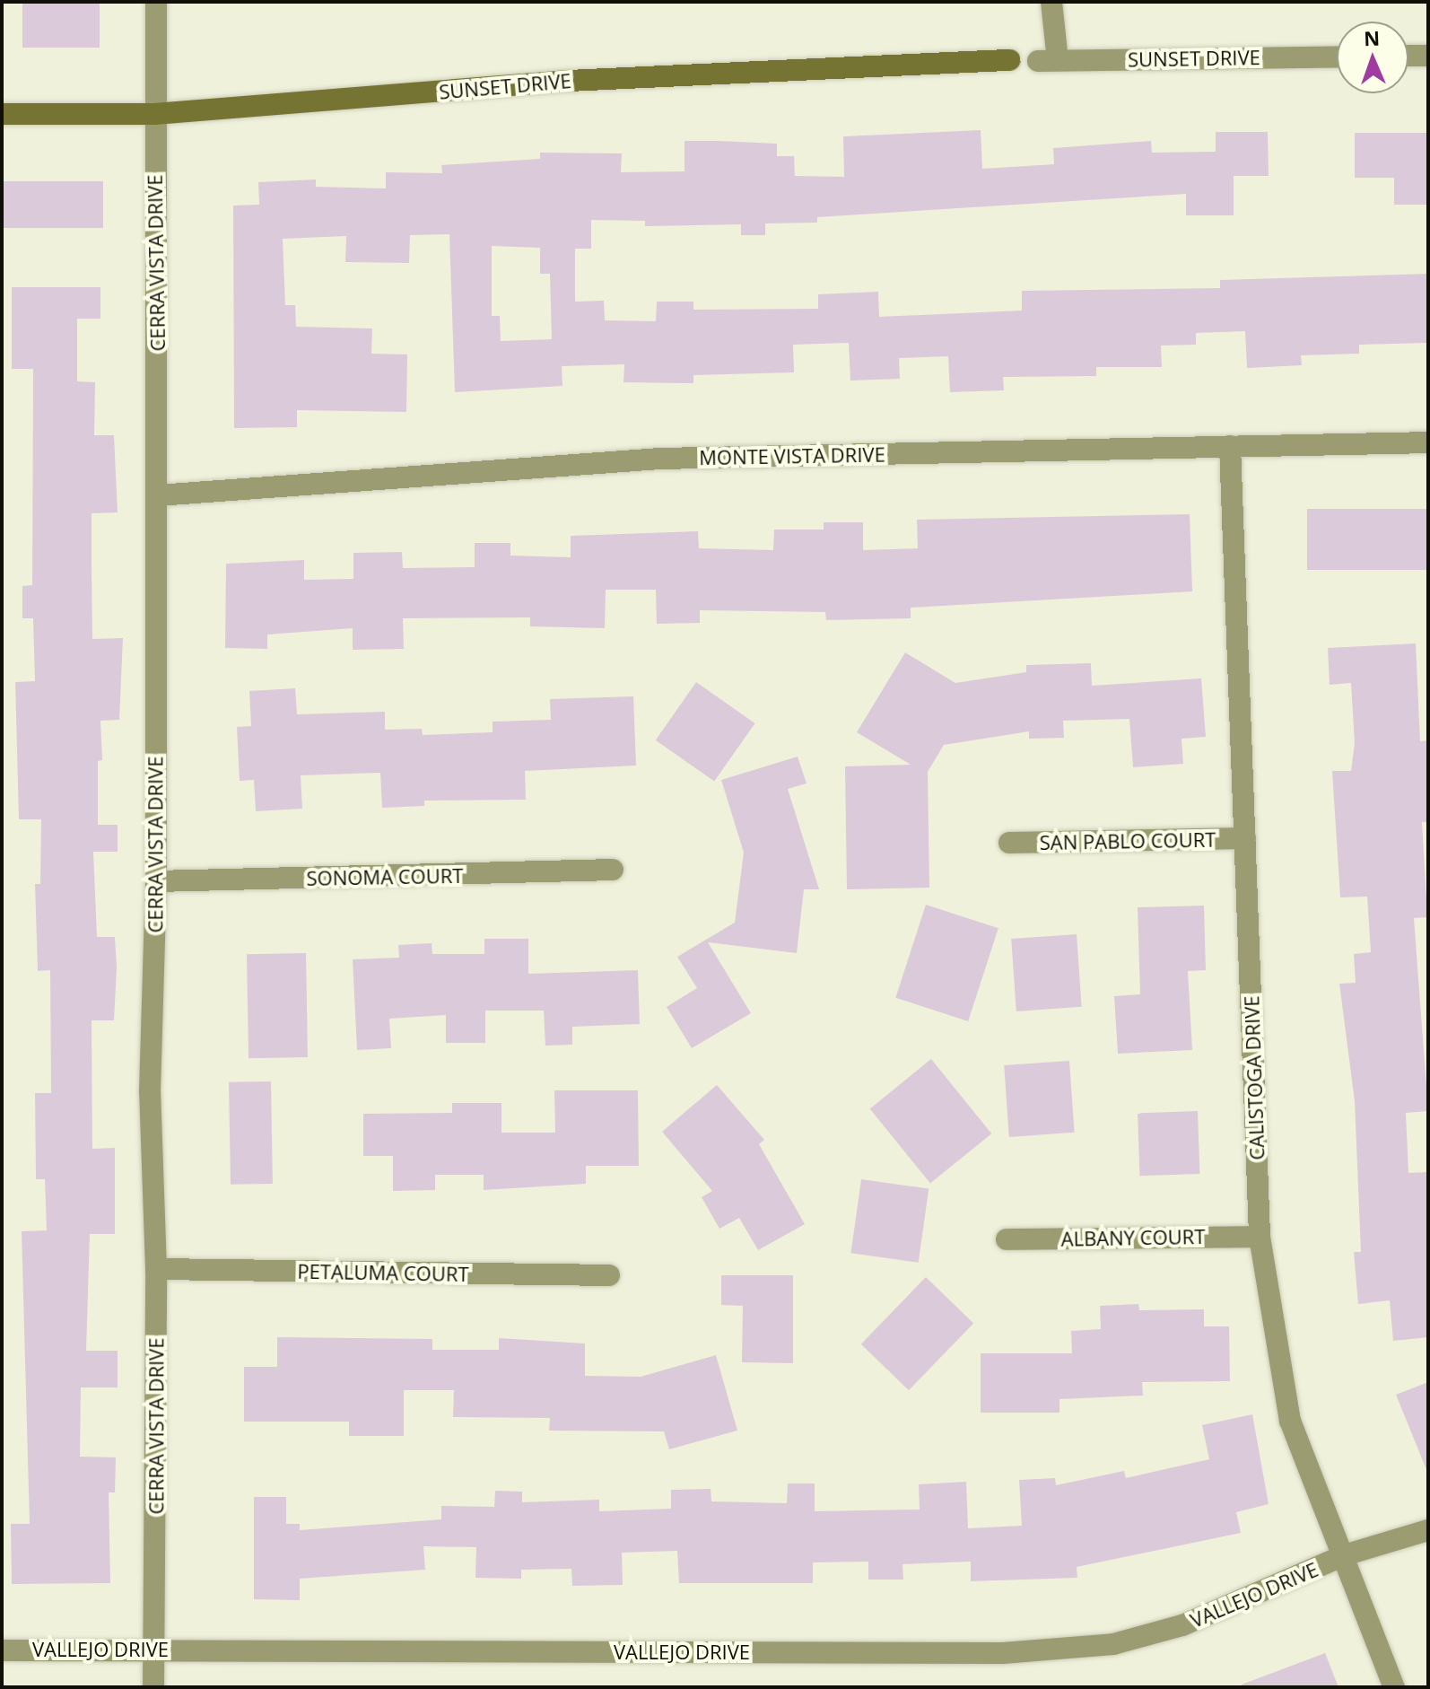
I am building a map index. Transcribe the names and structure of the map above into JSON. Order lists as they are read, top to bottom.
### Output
{
  "streets": {
    "street": [
      "SUNSET DRIVE",
      "CERRA VISTA DRIVE",
      "MONTE VISTA DRIVE",
      "SAN PABLO COURT",
      "SONOMA COURT",
      "CALISTOGA DRIVE",
      "ALBANY COURT",
      "PETALUMA COURT",
      "VALLEJO DRIVE"
    ]
  },
  "crossings": [
    ["SUNSET DRIVE", "CERRA VISTA DRIVE"],
    ["CERRA VISTA DRIVE", "MONTE VISTA DRIVE"],
    ["CERRA VISTA DRIVE", "SONOMA COURT"],
    ["CERRA VISTA DRIVE", "PETALUMA COURT"],
    ["CERRA VISTA DRIVE", "VALLEJO DRIVE"],
    ["MONTE VISTA DRIVE", "CALISTOGA DRIVE"],
    ["SAN PABLO COURT", "CALISTOGA DRIVE"],
    ["CALISTOGA DRIVE", "ALBANY COURT"],
    ["CALISTOGA DRIVE", "VALLEJO DRIVE"]
  ],
  "north": "top"
}
